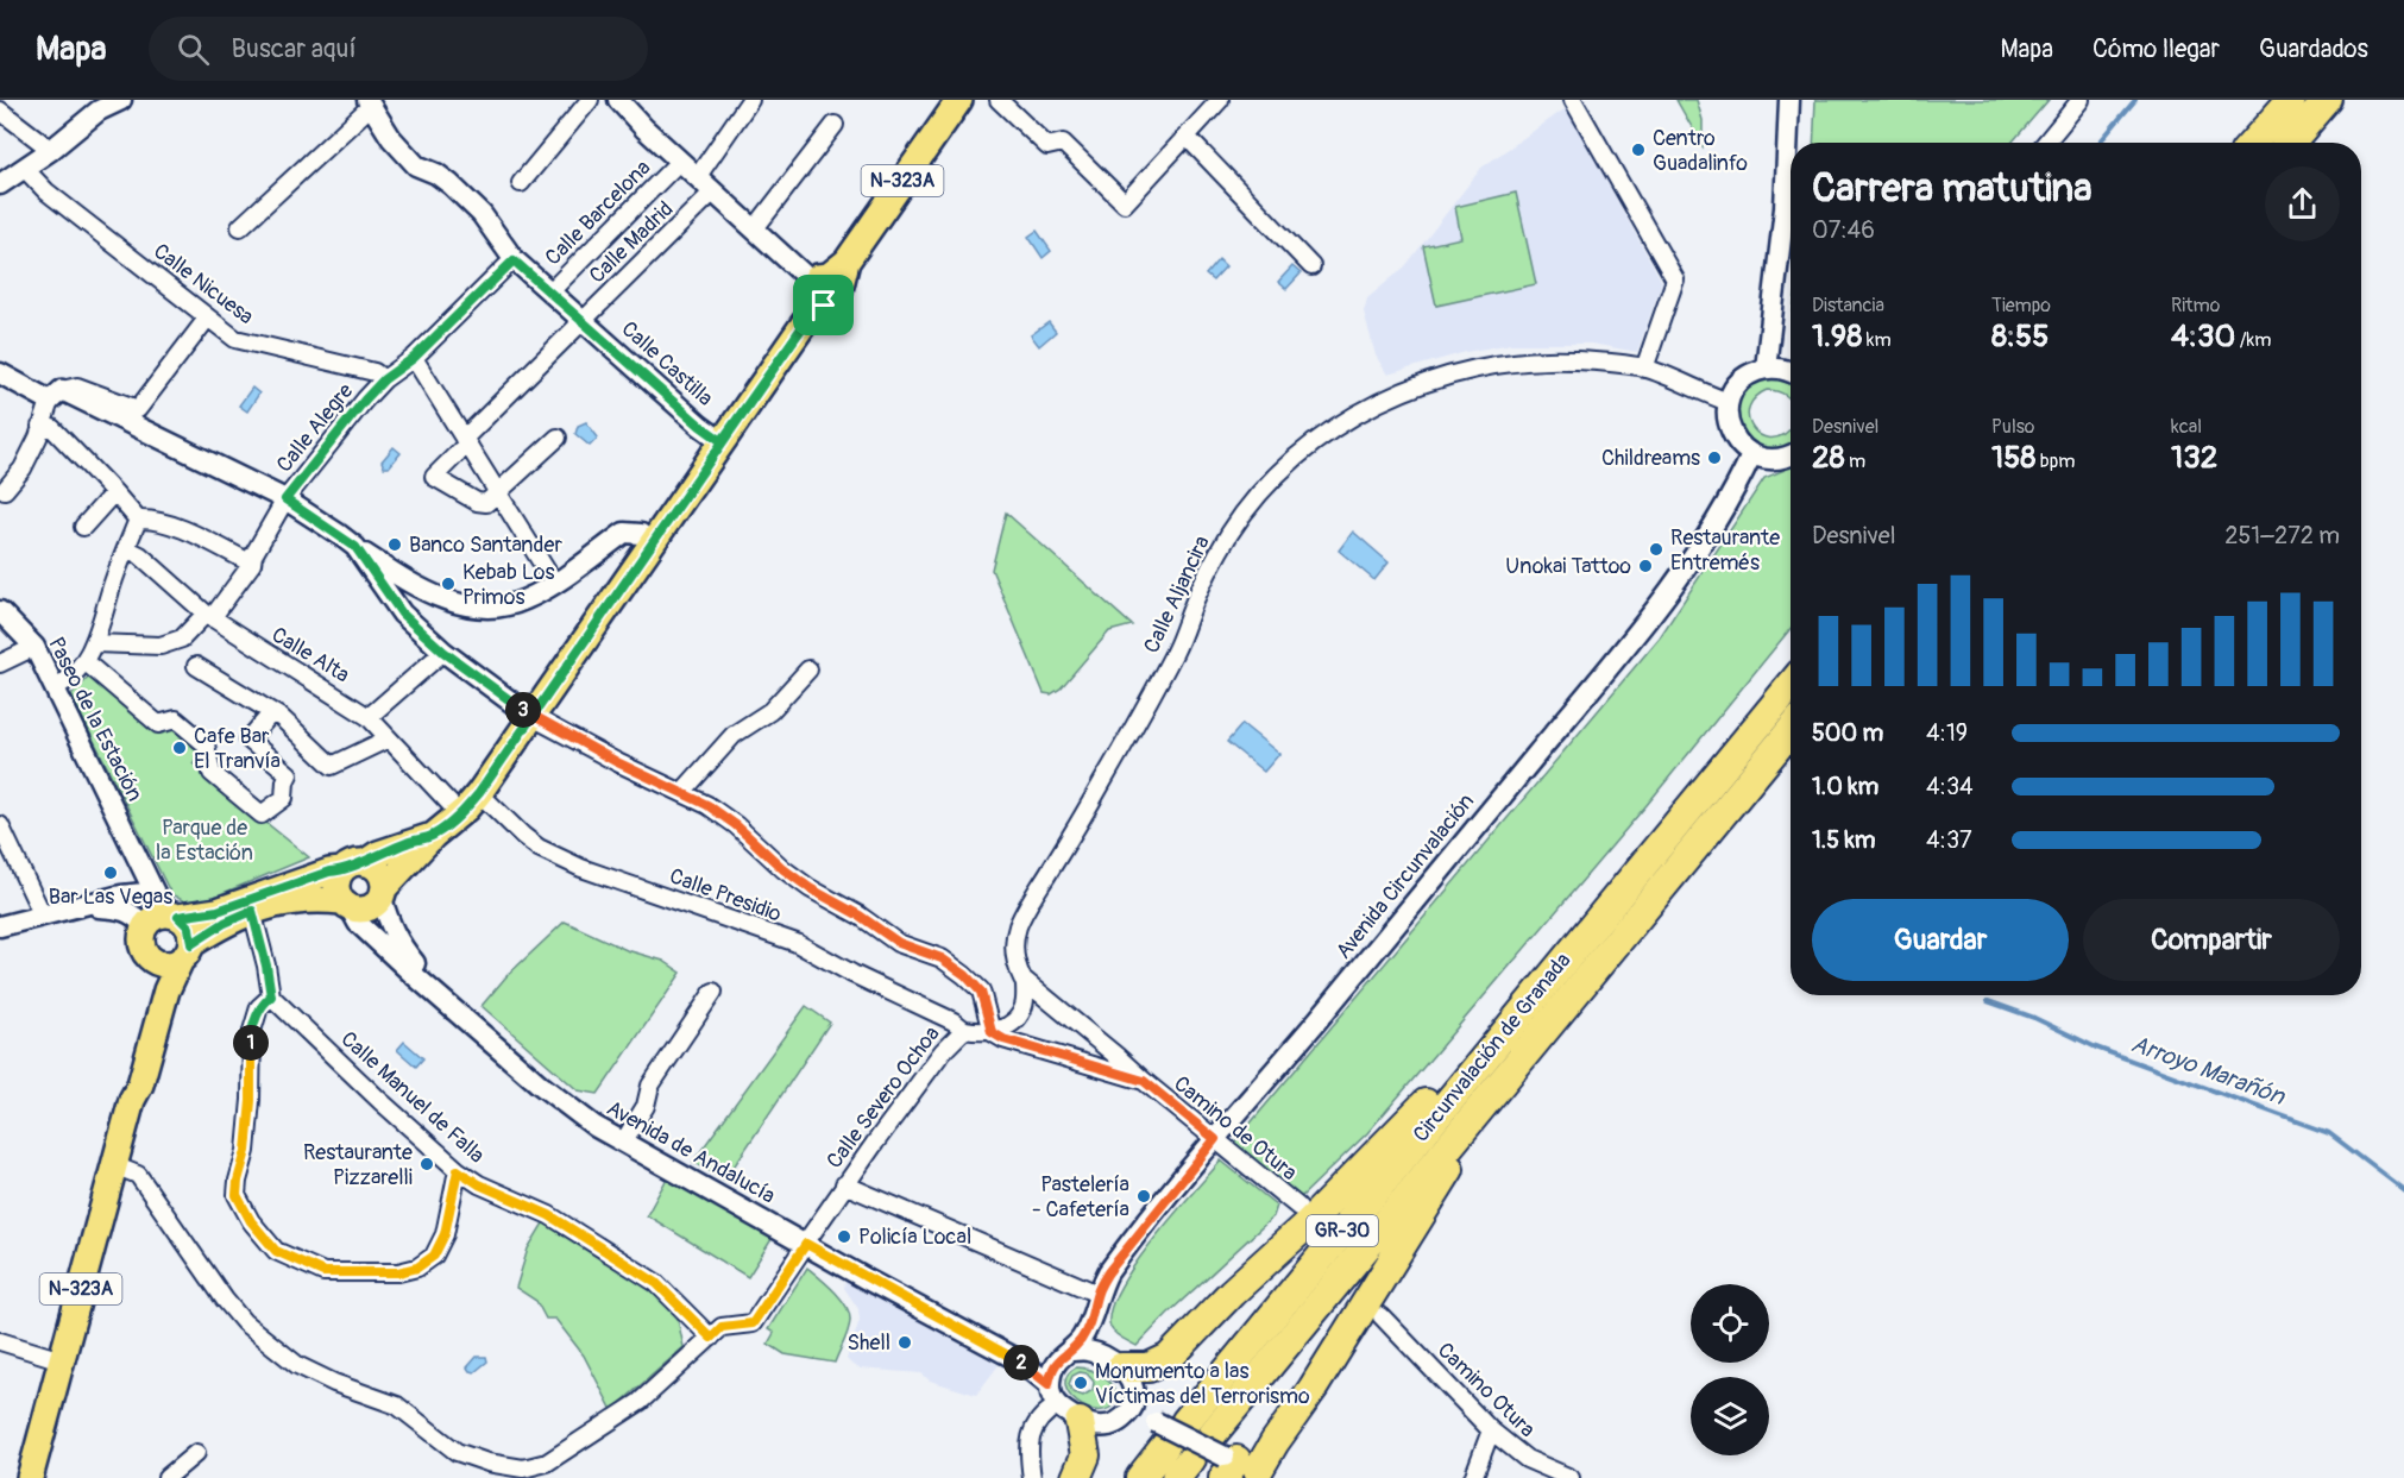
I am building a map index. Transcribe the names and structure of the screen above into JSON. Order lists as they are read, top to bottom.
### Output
{
  "streets": {
    "highway": ["Circunvalación de Granada", "GR-30"],
    "main road": ["N-323A"],
    "street": [
      "Calle Barcelona",
      "Calle Madrid",
      "Calle Nicuesa",
      "Calle Castilla",
      "Calle Alegre",
      "Calle Aljancira",
      "Calle Alta",
      "Paseo de la Estación",
      "Avenida Circunvalación",
      "Calle Presidio",
      "Calle Manuel de Falla",
      "Calle Severo Ochoa",
      "Camino de Otura",
      "Avenida de Andalucía",
      "Camino Otura"
    ]
  },
  "crossings": [
    ["N-323A", "Calle Castilla"],
    ["N-323A", "Calle Alta"],
    ["N-323A", "Paseo de la Estación"],
    ["N-323A", "Calle Presidio"],
    ["N-323A", "Calle Severo Ochoa"],
    ["N-323A", "Avenida de Andalucía"],
    ["Calle Barcelona", "Calle Castilla"],
    ["Calle Madrid", "Calle Castilla"],
    ["Calle Nicuesa", "Calle Alegre"],
    ["Calle Castilla", "Calle Alegre"],
    ["Calle Alegre", "Calle Alta"],
    ["Calle Aljancira", "Calle Severo Ochoa"],
    ["Avenida Circunvalación", "Camino de Otura"],
    ["Avenida Circunvalación", "Avenida de Andalucía"],
    ["Calle Presidio", "Calle Severo Ochoa"],
    ["Calle Manuel de Falla", "Calle Severo Ochoa"],
    ["Calle Severo Ochoa", "Camino de Otura"],
    ["Calle Severo Ochoa", "Avenida de Andalucía"]
  ],
  "water": ["Arroyo Marañón"],
  "parks": ["Parque de la Estación"],
  "places": [
    "Centro Guadalinfo",
    "Childreams",
    "Banco Santander",
    "Restaurante Entremés",
    "Unokai Tattoo",
    "Kebab Los Primos",
    "Cafe Bar El Tranvía",
    "Bar Las Vegas",
    "Restaurante Pizzarelli",
    "Pastelería - Cafetería",
    "Policía Local",
    "Shell",
    "Monumento a las Víctimas del Terrorismo"
  ],
  "page": {
    "header": "Mapa",
    "search": "Buscar aquí",
    "nav": ["Mapa", "Cómo llegar", "Guardados"],
    "heading": ["Carrera matutina", "07:46"],
    "stats": [
      ["Distancia", "1.98 km"],
      ["Tiempo", "8:55"],
      ["Ritmo", "4:30 /km"],
      ["Desnivel", "28 m"],
      ["Pulso", "158 bpm"],
      ["kcal", "132"]
    ],
    "chart": ["Desnivel", "251–272 m"],
    "pins": ["3", "1", "2"],
    "list": [
      {
        "name": "500 m",
        "note": "4:19"
      },
      {
        "name": "1.0 km",
        "note": "4:34"
      },
      {
        "name": "1.5 km",
        "note": "4:37"
      }
    ],
    "buttons": ["Guardar", "Compartir"]
  }
}
